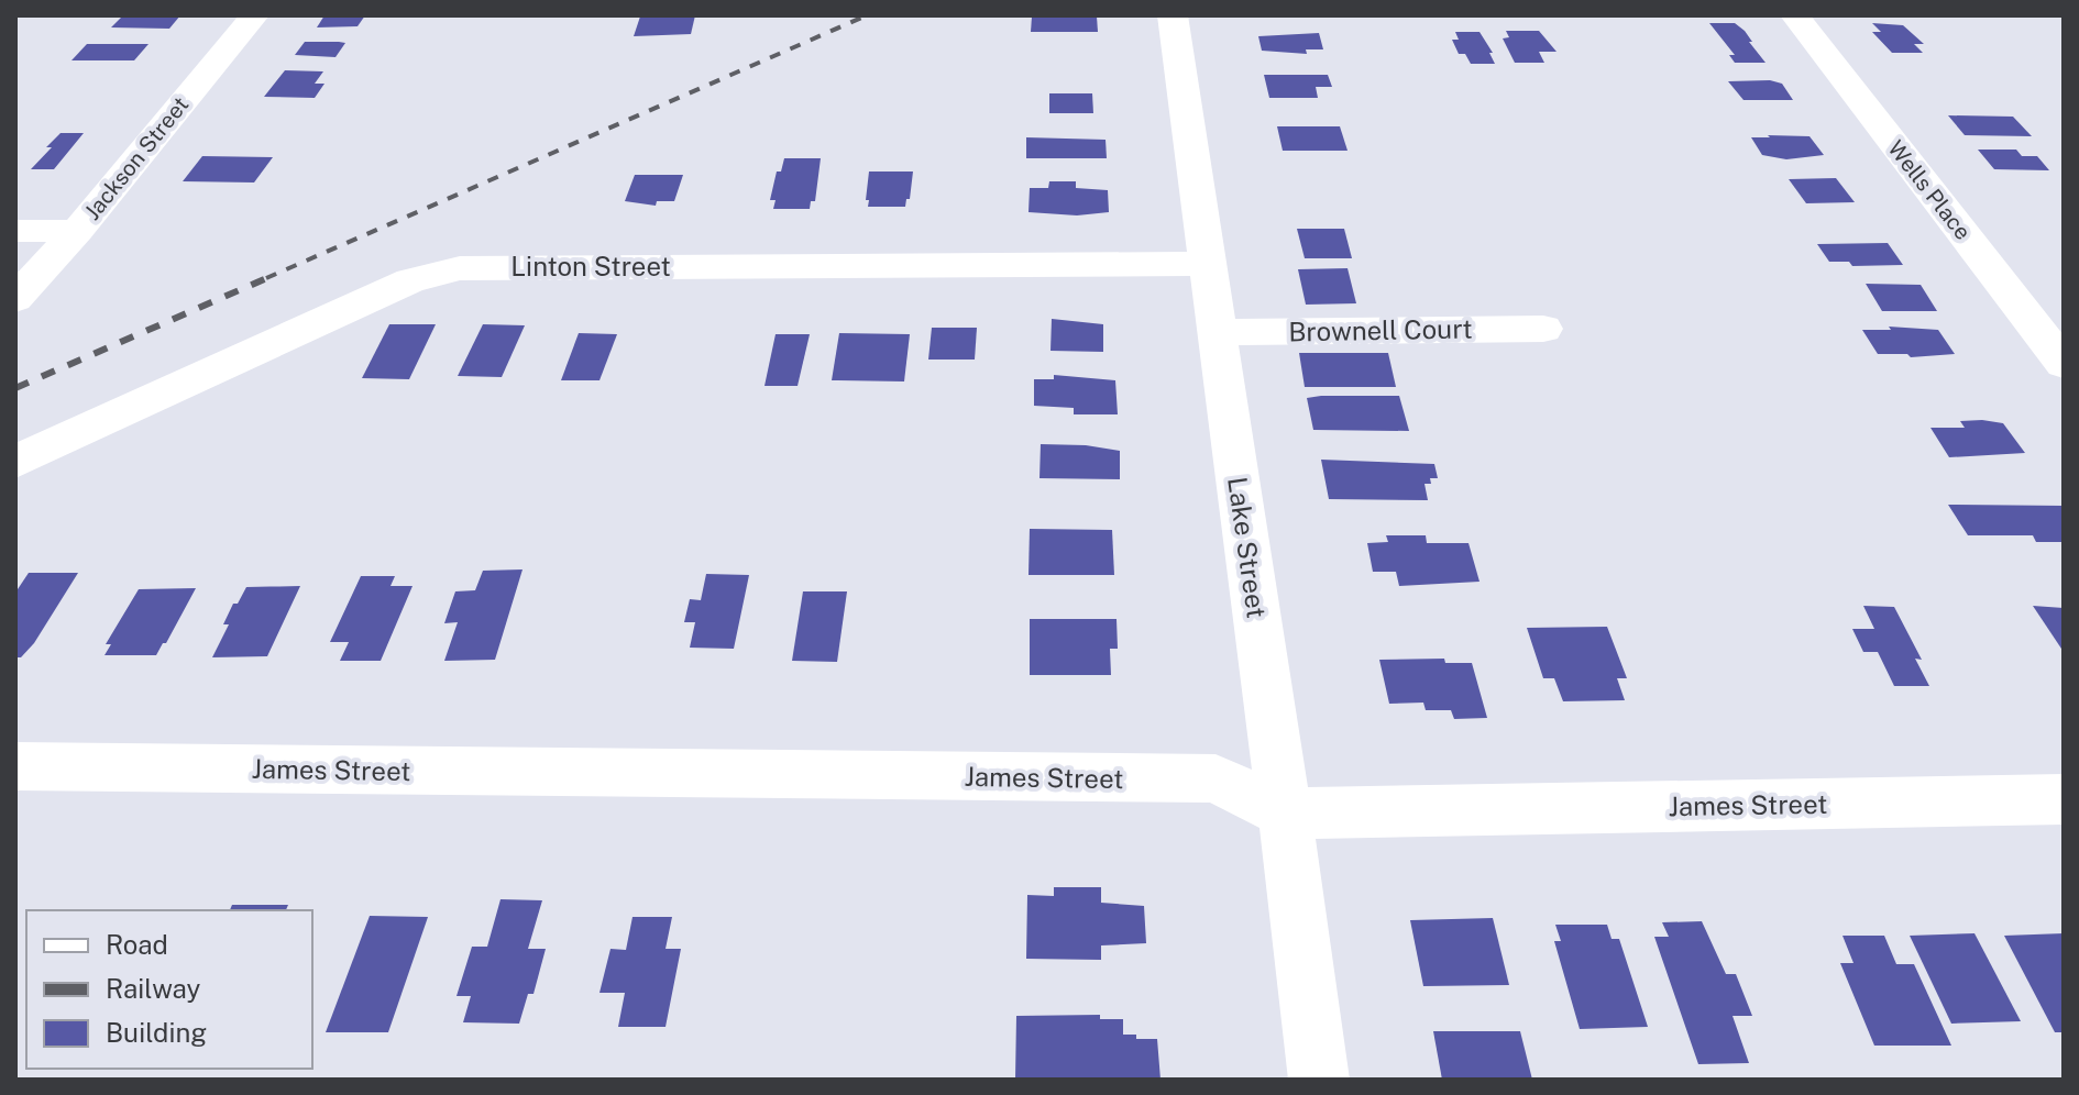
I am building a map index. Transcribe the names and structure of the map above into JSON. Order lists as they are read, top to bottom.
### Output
{
  "streets": {
    "street": [
      "Jackson Street",
      "Wells Place",
      "Linton Street",
      "Brownell Court",
      "Lake Street",
      "James Street"
    ]
  },
  "crossings": [
    ["Linton Street", "Lake Street"],
    ["Brownell Court", "Lake Street"],
    ["Lake Street", "James Street"]
  ],
  "legend": ["Road", "Railway", "Building"]
}
